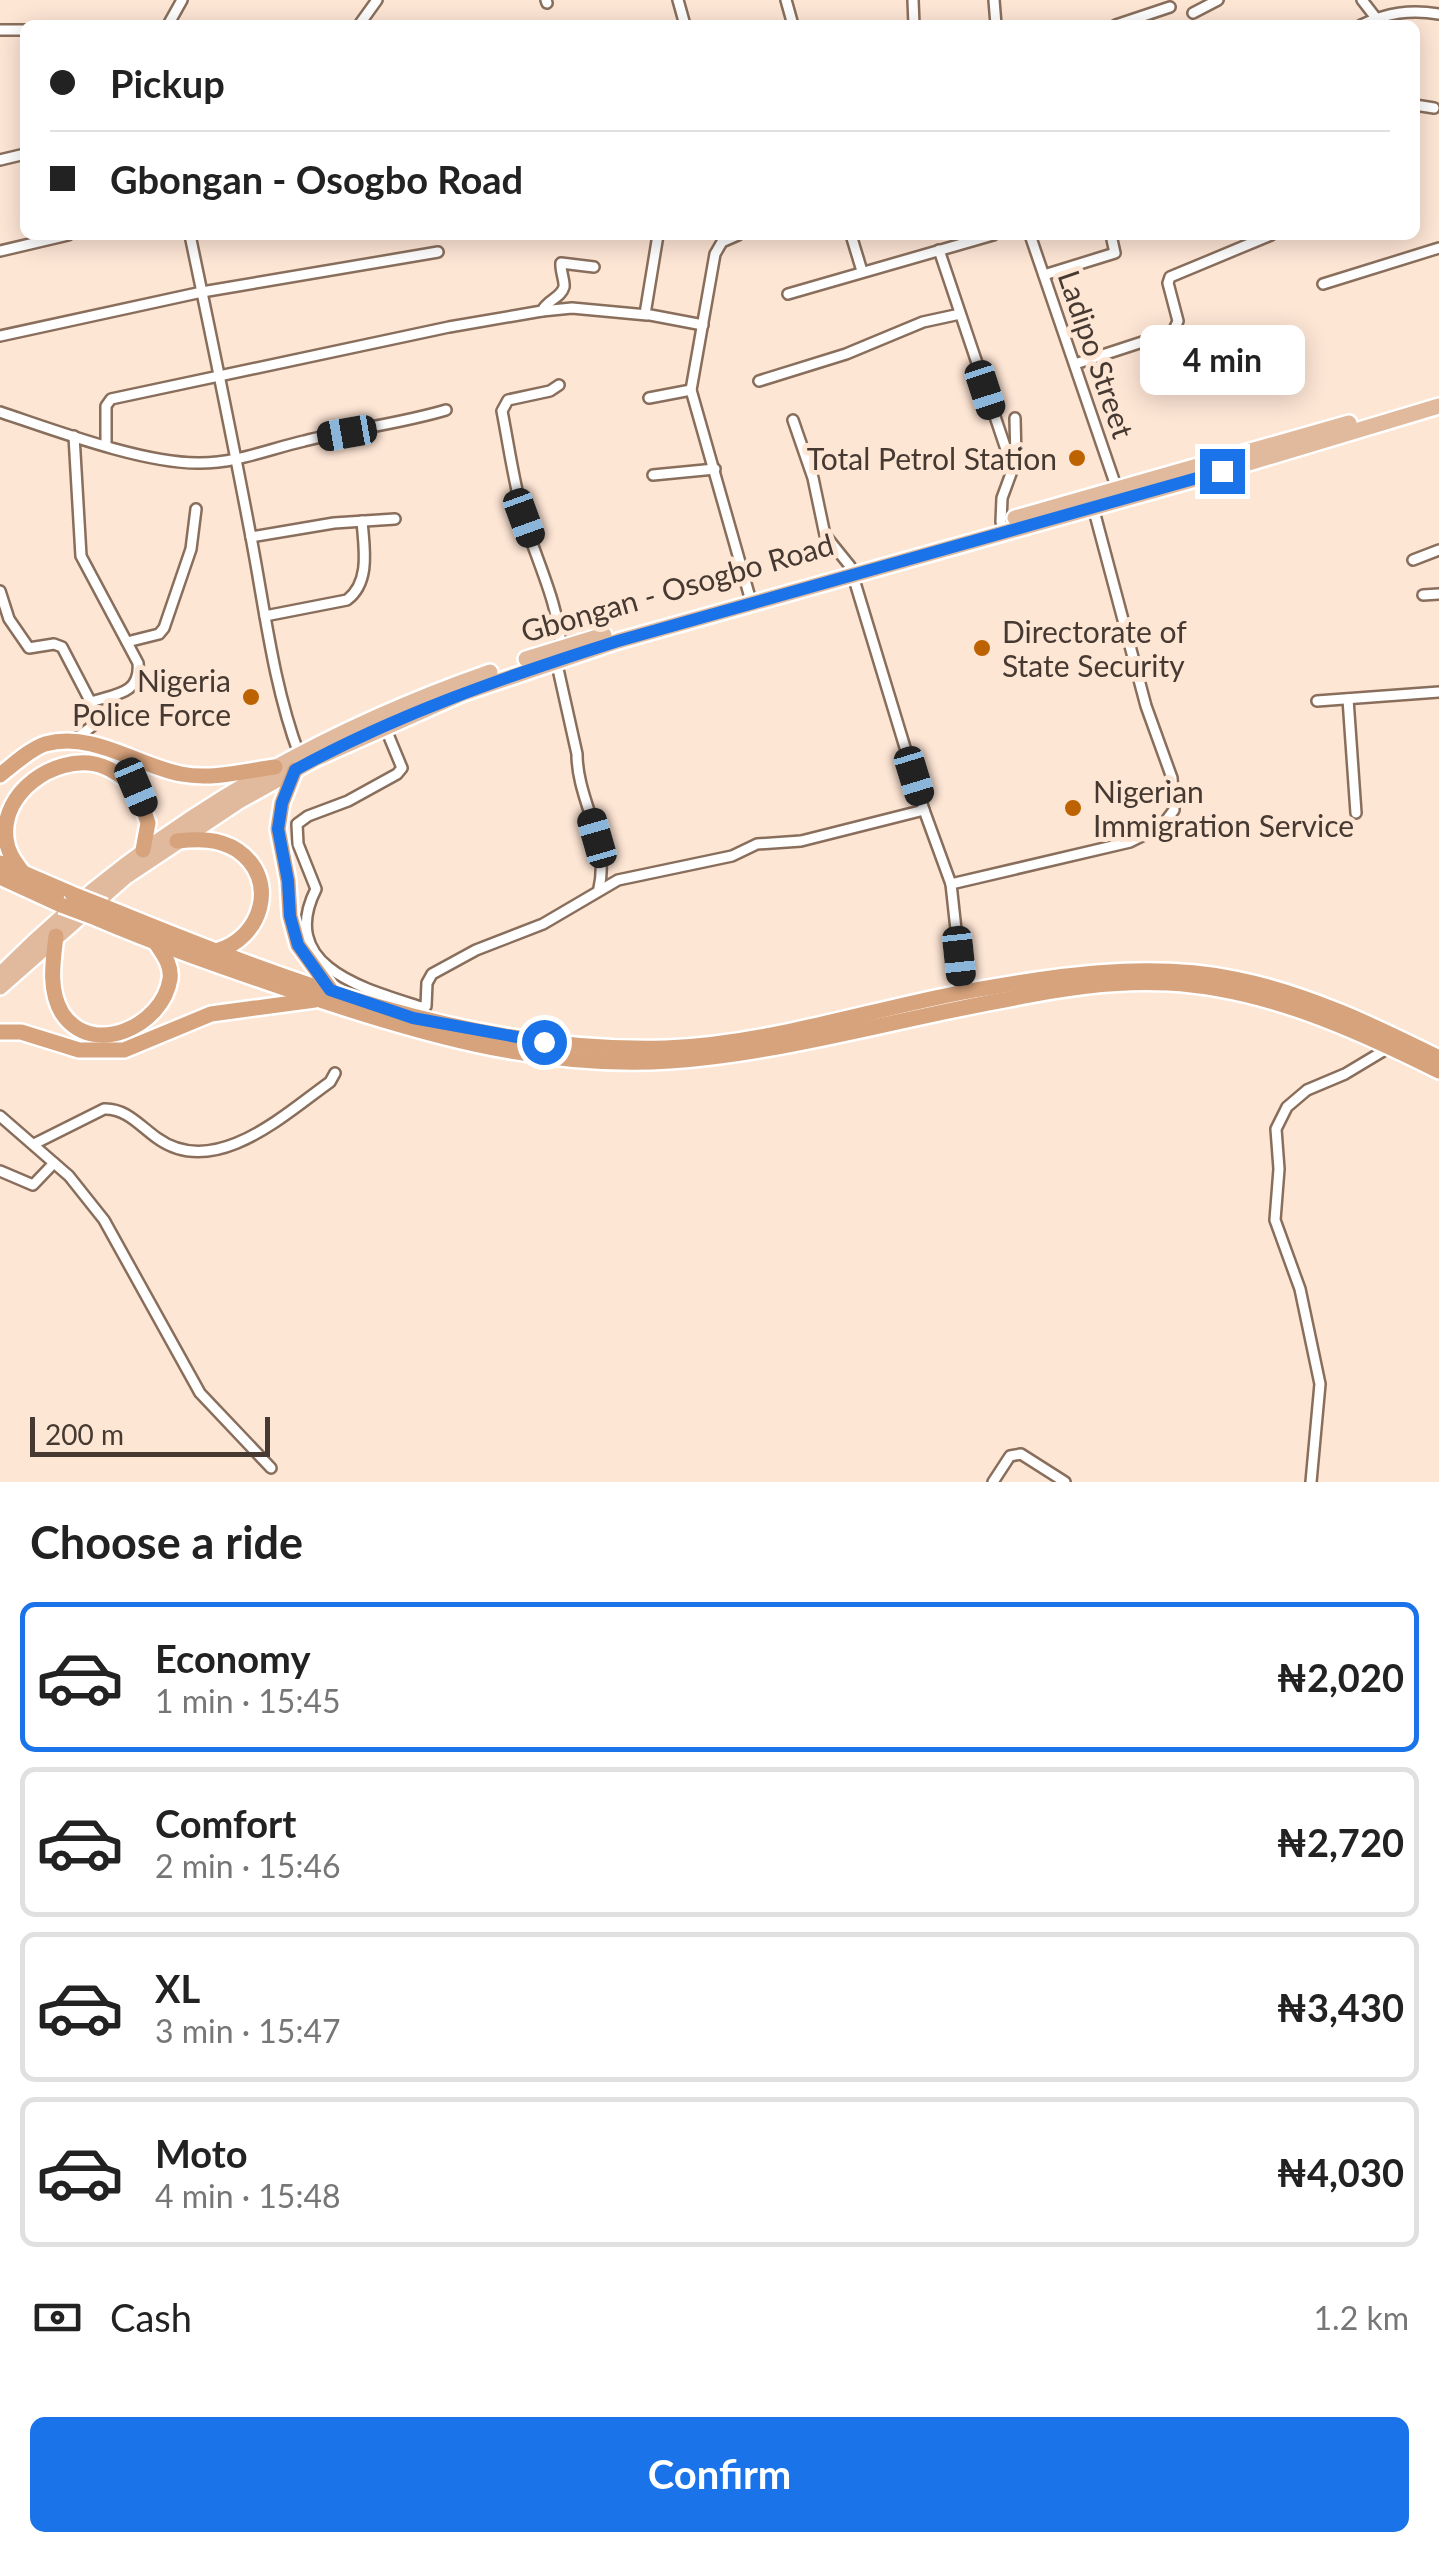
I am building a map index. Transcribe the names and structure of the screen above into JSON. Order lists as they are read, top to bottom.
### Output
{
  "streets": {
    "main road": ["Gbongan - Osogbo Road"],
    "street": ["Ladipo Street"]
  },
  "crossings": [
    ["Ladipo Street", "Gbongan - Osogbo Road"]
  ],
  "places": [
    "Total Petrol Station",
    "Directorate of State Security",
    "Nigeria Police Force",
    "Nigerian Immigration Service"
  ],
  "scale_bar": "200 m",
  "page": {
    "banner": ["Pickup", "Gbongan - Osogbo Road"],
    "bubble": "4 min",
    "scale": "200 m",
    "heading": "Choose a ride",
    "list": [
      {
        "name": "Economy",
        "note": "1 min · 15:45",
        "value": "₦2,020"
      },
      {
        "name": "Comfort",
        "note": "2 min · 15:46",
        "value": "₦2,720"
      },
      {
        "name": "XL",
        "note": "3 min · 15:47",
        "value": "₦3,430"
      },
      {
        "name": "Moto",
        "note": "4 min · 15:48",
        "value": "₦4,030"
      }
    ],
    "pay": ["Cash", "1.2 km"],
    "buttons": "Confirm"
  }
}
